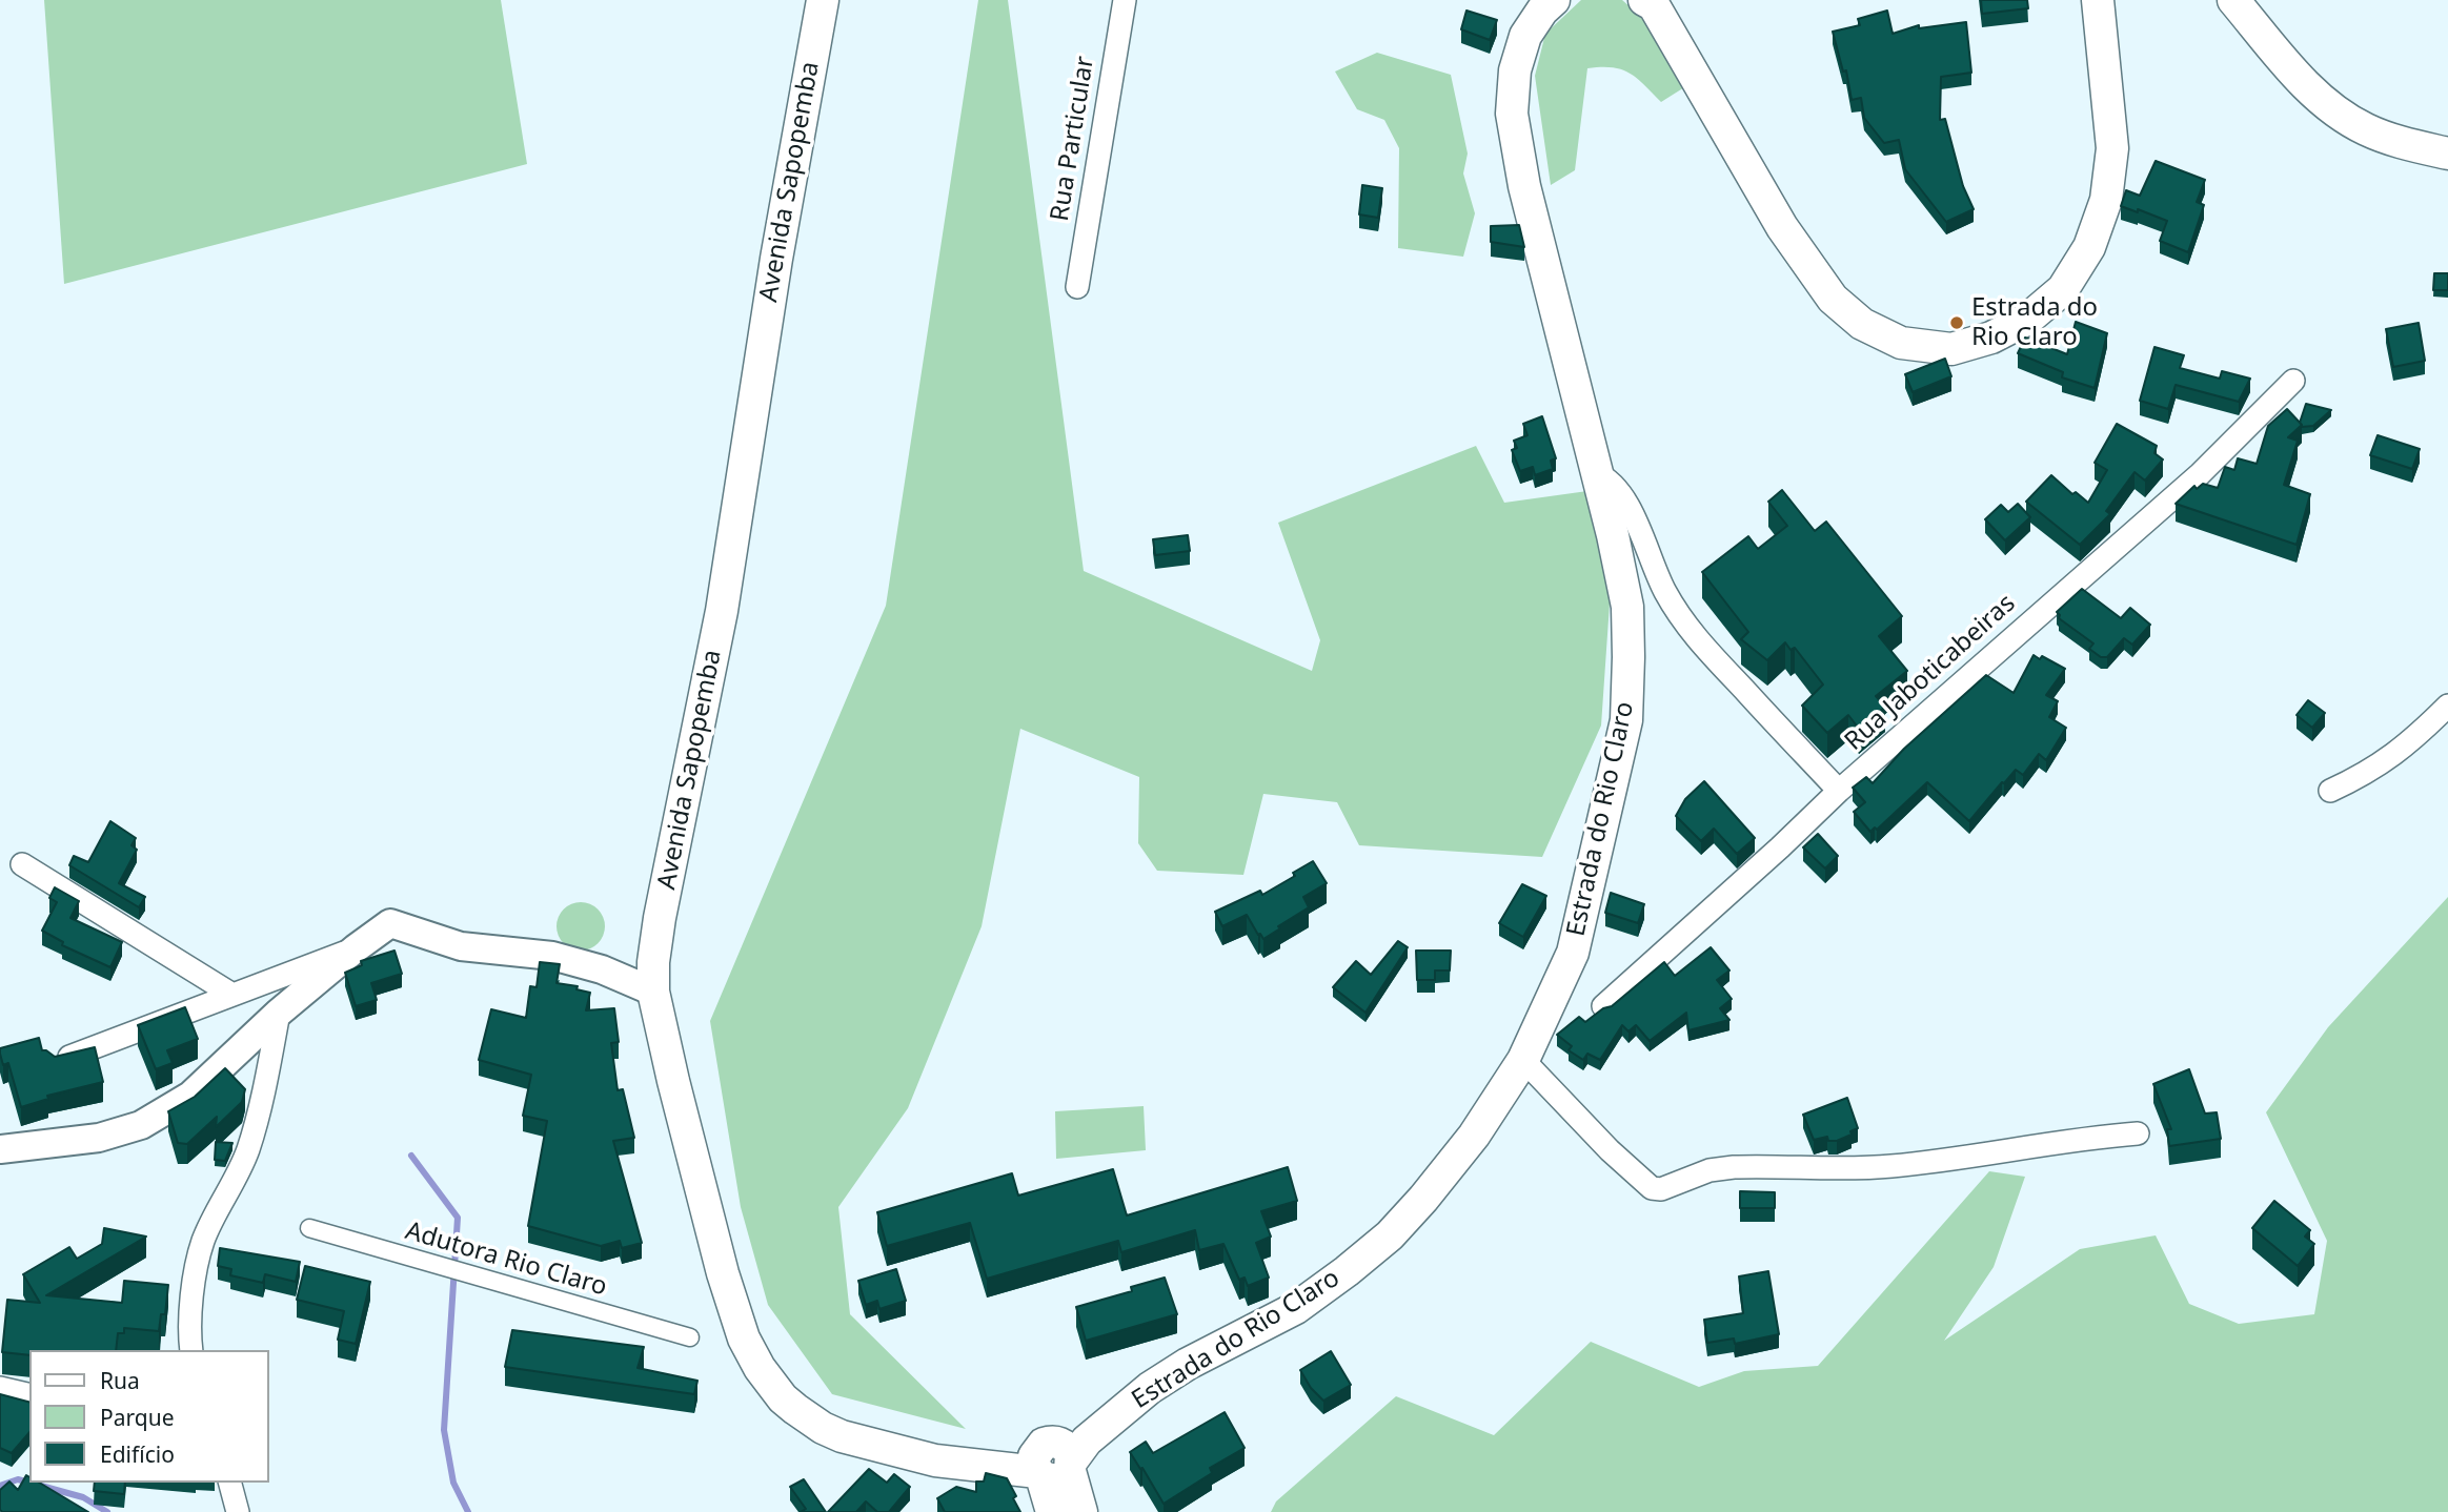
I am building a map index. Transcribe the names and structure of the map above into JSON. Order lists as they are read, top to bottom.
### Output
{
  "streets": {
    "main road": ["Avenida Sapopemba", "Estrada do Rio Claro"],
    "street": ["Rua Particular", "Rua Jaboticabeiras", "Adutora Rio Claro"]
  },
  "crossings": [
    ["Avenida Sapopemba", "Estrada do Rio Claro"]
  ],
  "places": ["Estrada do Rio Claro"],
  "legend": ["Rua", "Parque", "Edifício"]
}
